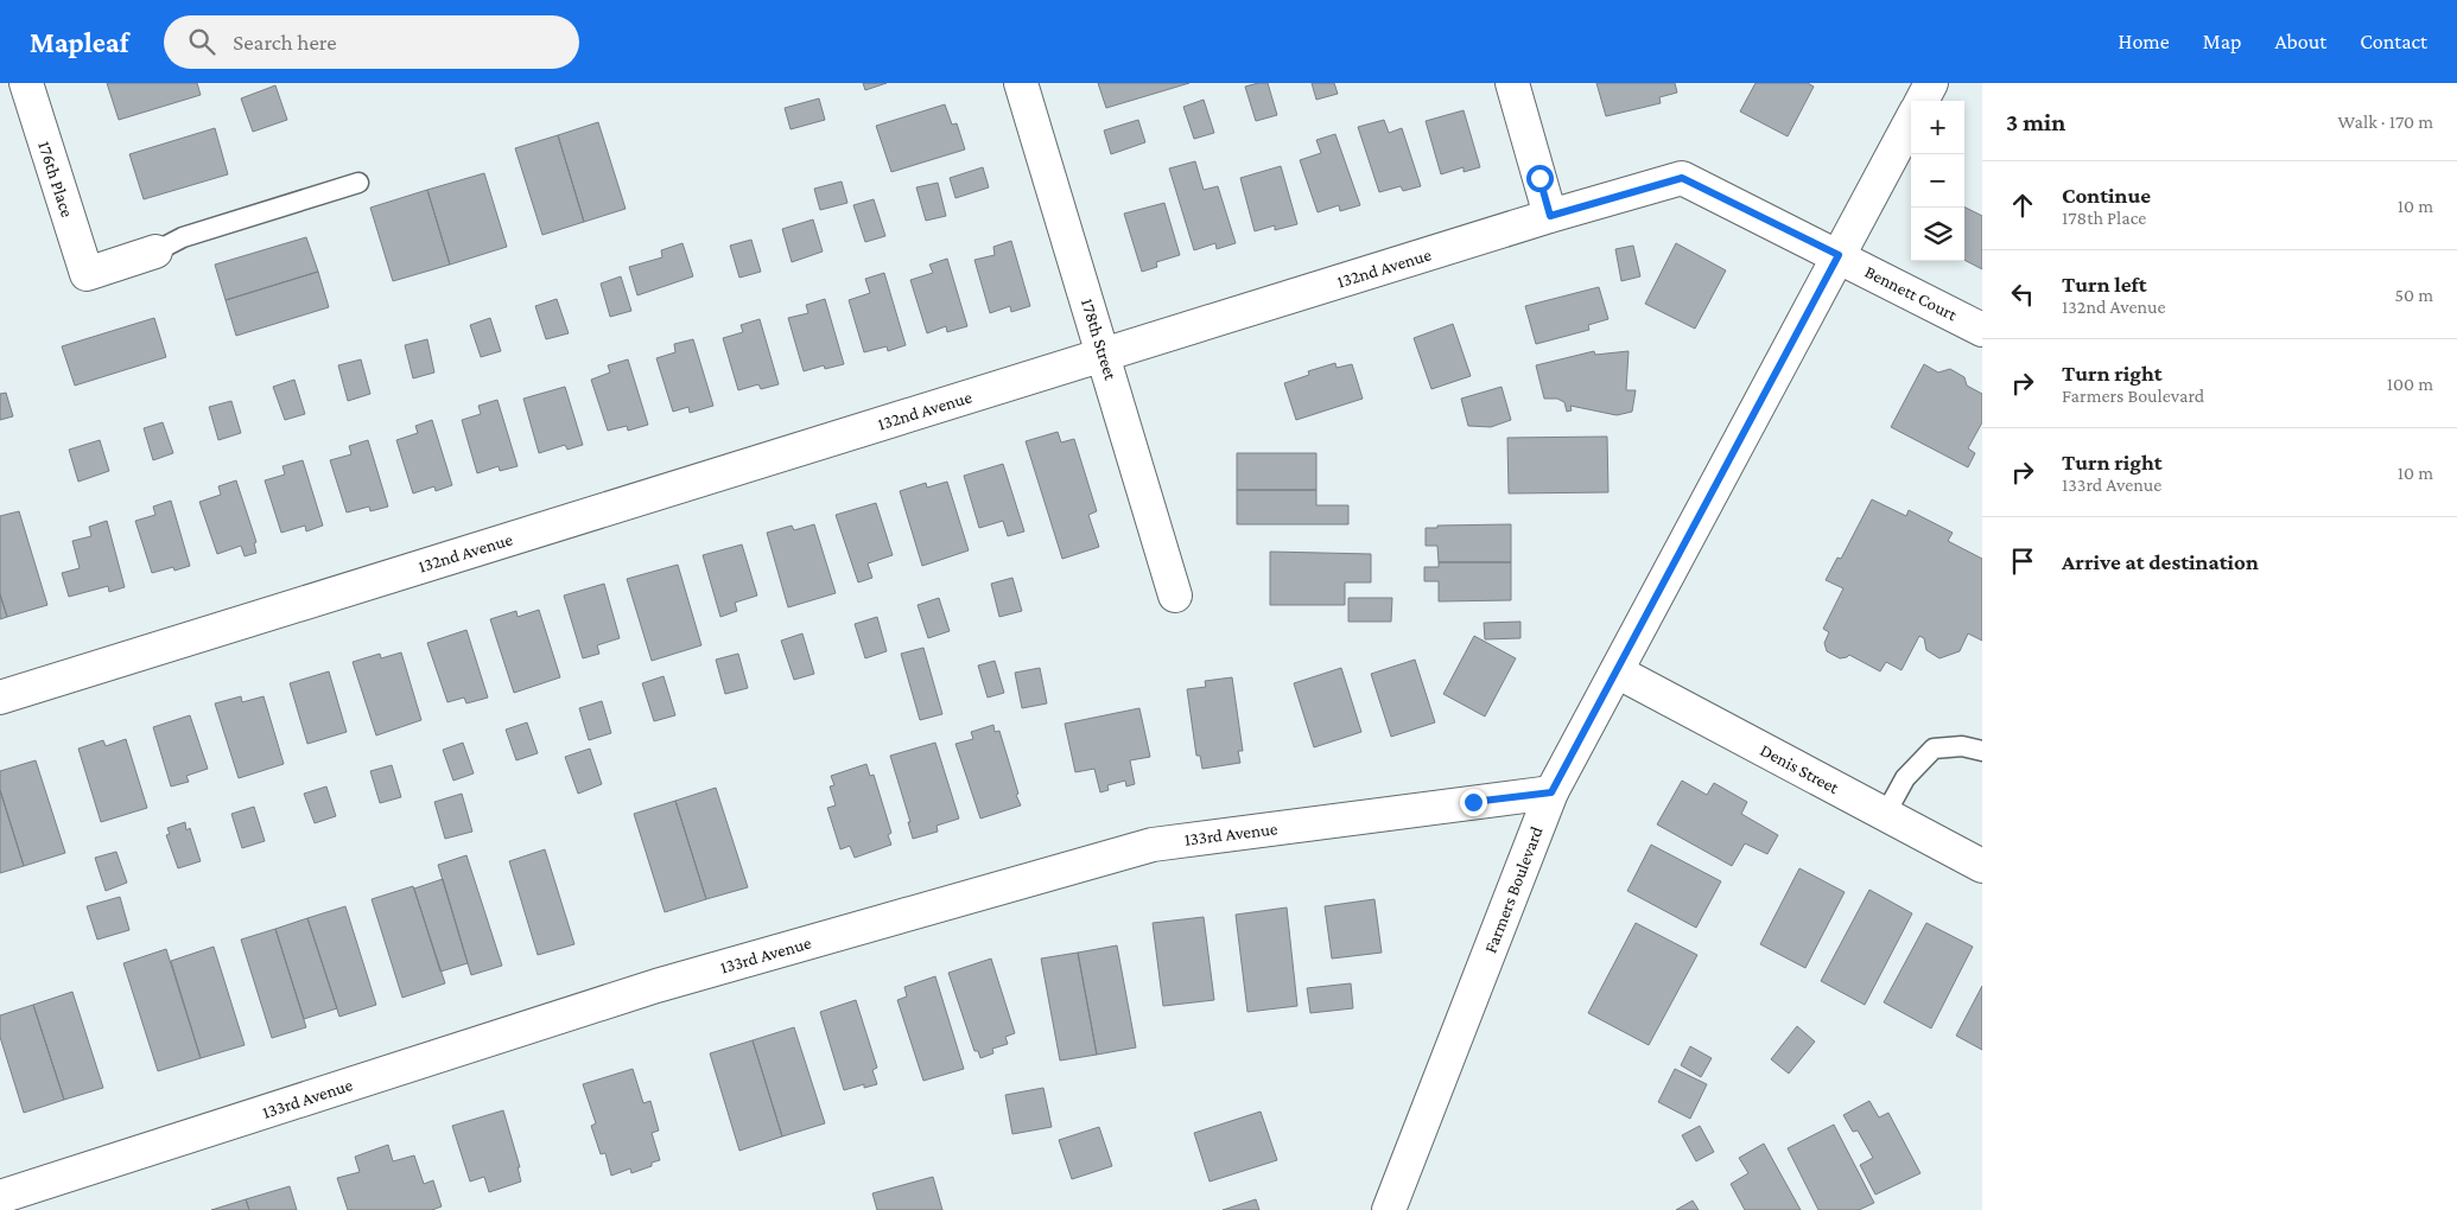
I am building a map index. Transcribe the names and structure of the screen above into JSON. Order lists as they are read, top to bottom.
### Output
{
  "streets": {
    "street": [
      "176th Place",
      "132nd Avenue",
      "Bennett Court",
      "178th Street",
      "Denis Street",
      "133rd Avenue",
      "Farmers Boulevard"
    ]
  },
  "crossings": [
    ["132nd Avenue", "Bennett Court"],
    ["132nd Avenue", "178th Street"],
    ["132nd Avenue", "Farmers Boulevard"],
    ["Bennett Court", "Farmers Boulevard"],
    ["Denis Street", "Farmers Boulevard"],
    ["133rd Avenue", "Farmers Boulevard"]
  ],
  "page": {
    "header": "Mapleaf",
    "search": "Search here",
    "nav": [
      "Home",
      "Map",
      "About",
      "Contact"
    ],
    "heading": ["3 min", "Walk · 170 m"],
    "map_buttons": ["+", "−"],
    "list": [
      ["Continue", "178th Place", "10 m"],
      ["Turn left", "132nd Avenue", "50 m"],
      ["Turn right", "Farmers Boulevard", "100 m"],
      ["Turn right", "133rd Avenue", "10 m"],
      "Arrive at destination"
    ]
  }
}
